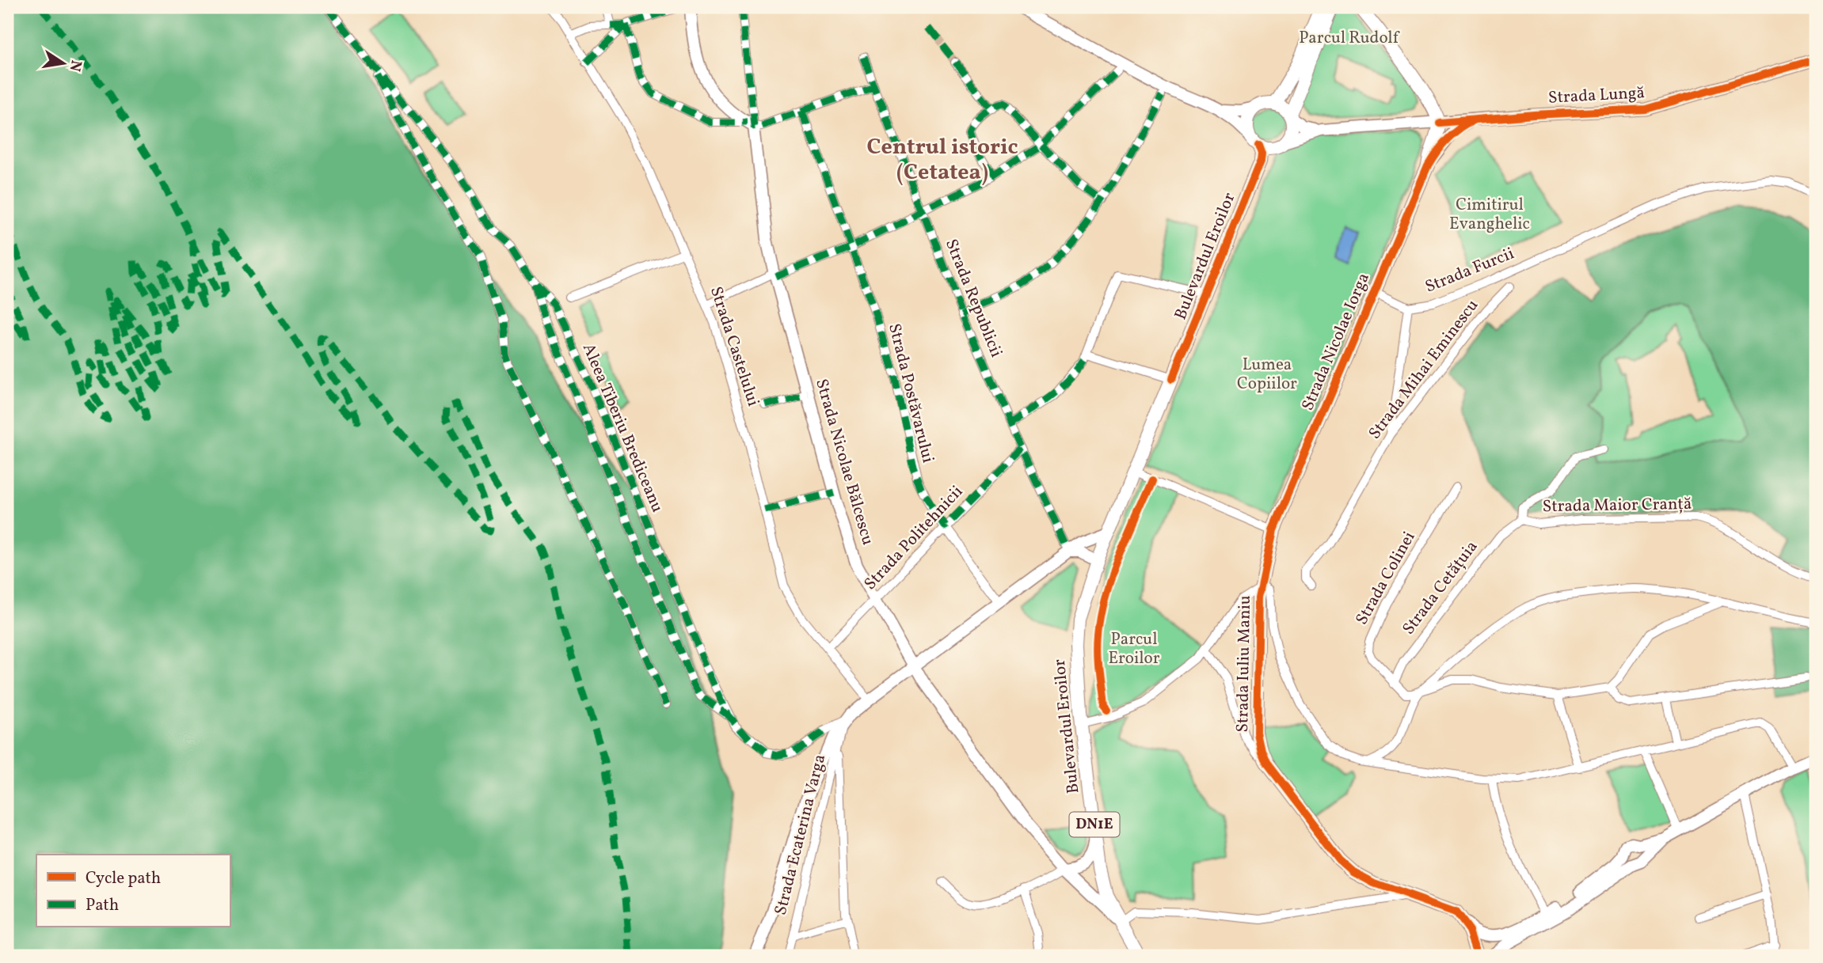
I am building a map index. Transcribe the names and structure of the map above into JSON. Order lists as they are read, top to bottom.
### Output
{
  "streets": {
    "main road": [
      "Bulevardul Eroilor",
      "Strada Nicolae Iorga",
      "Strada Iuliu Maniu",
      "DN1E"
    ],
    "street": [
      "Strada Lungă",
      "Strada Furcii",
      "Strada Republicii",
      "Strada Castelului",
      "Strada Mihai Eminescu",
      "Strada Postăvarului",
      "Aleea Tiberiu Brediceanu",
      "Strada Nicolae Bălcescu",
      "Strada Maior Cranță",
      "Strada Politehnicii",
      "Strada Colinei",
      "Strada Cetățuia",
      "Strada Ecaterina Varga"
    ]
  },
  "crossings": [
    ["Strada Lungă", "Strada Nicolae Iorga"],
    ["Bulevardul Eroilor", "Strada Nicolae Bălcescu"],
    ["Bulevardul Eroilor", "DN1E"],
    ["Strada Furcii", "Strada Nicolae Iorga"],
    ["Strada Furcii", "Strada Mihai Eminescu"],
    ["Strada Republicii", "Strada Politehnicii"],
    ["Strada Nicolae Iorga", "Strada Iuliu Maniu"],
    ["Strada Castelului", "Strada Politehnicii"],
    ["Strada Postăvarului", "Strada Politehnicii"],
    ["Aleea Tiberiu Brediceanu", "Strada Ecaterina Varga"],
    ["Strada Nicolae Bălcescu", "Strada Politehnicii"],
    ["Strada Nicolae Bălcescu", "DN1E"],
    ["Strada Maior Cranță", "Strada Cetățuia"],
    ["Strada Colinei", "Strada Cetățuia"]
  ],
  "districts": ["Centrul istoric (Cetatea)"],
  "parks": [
    "Parcul Rudolf",
    "Cimitirul Evanghelic",
    "Lumea Copiilor",
    "Parcul Eroilor"
  ],
  "legend": ["Cycle path", "Path"],
  "north": "right"
}
